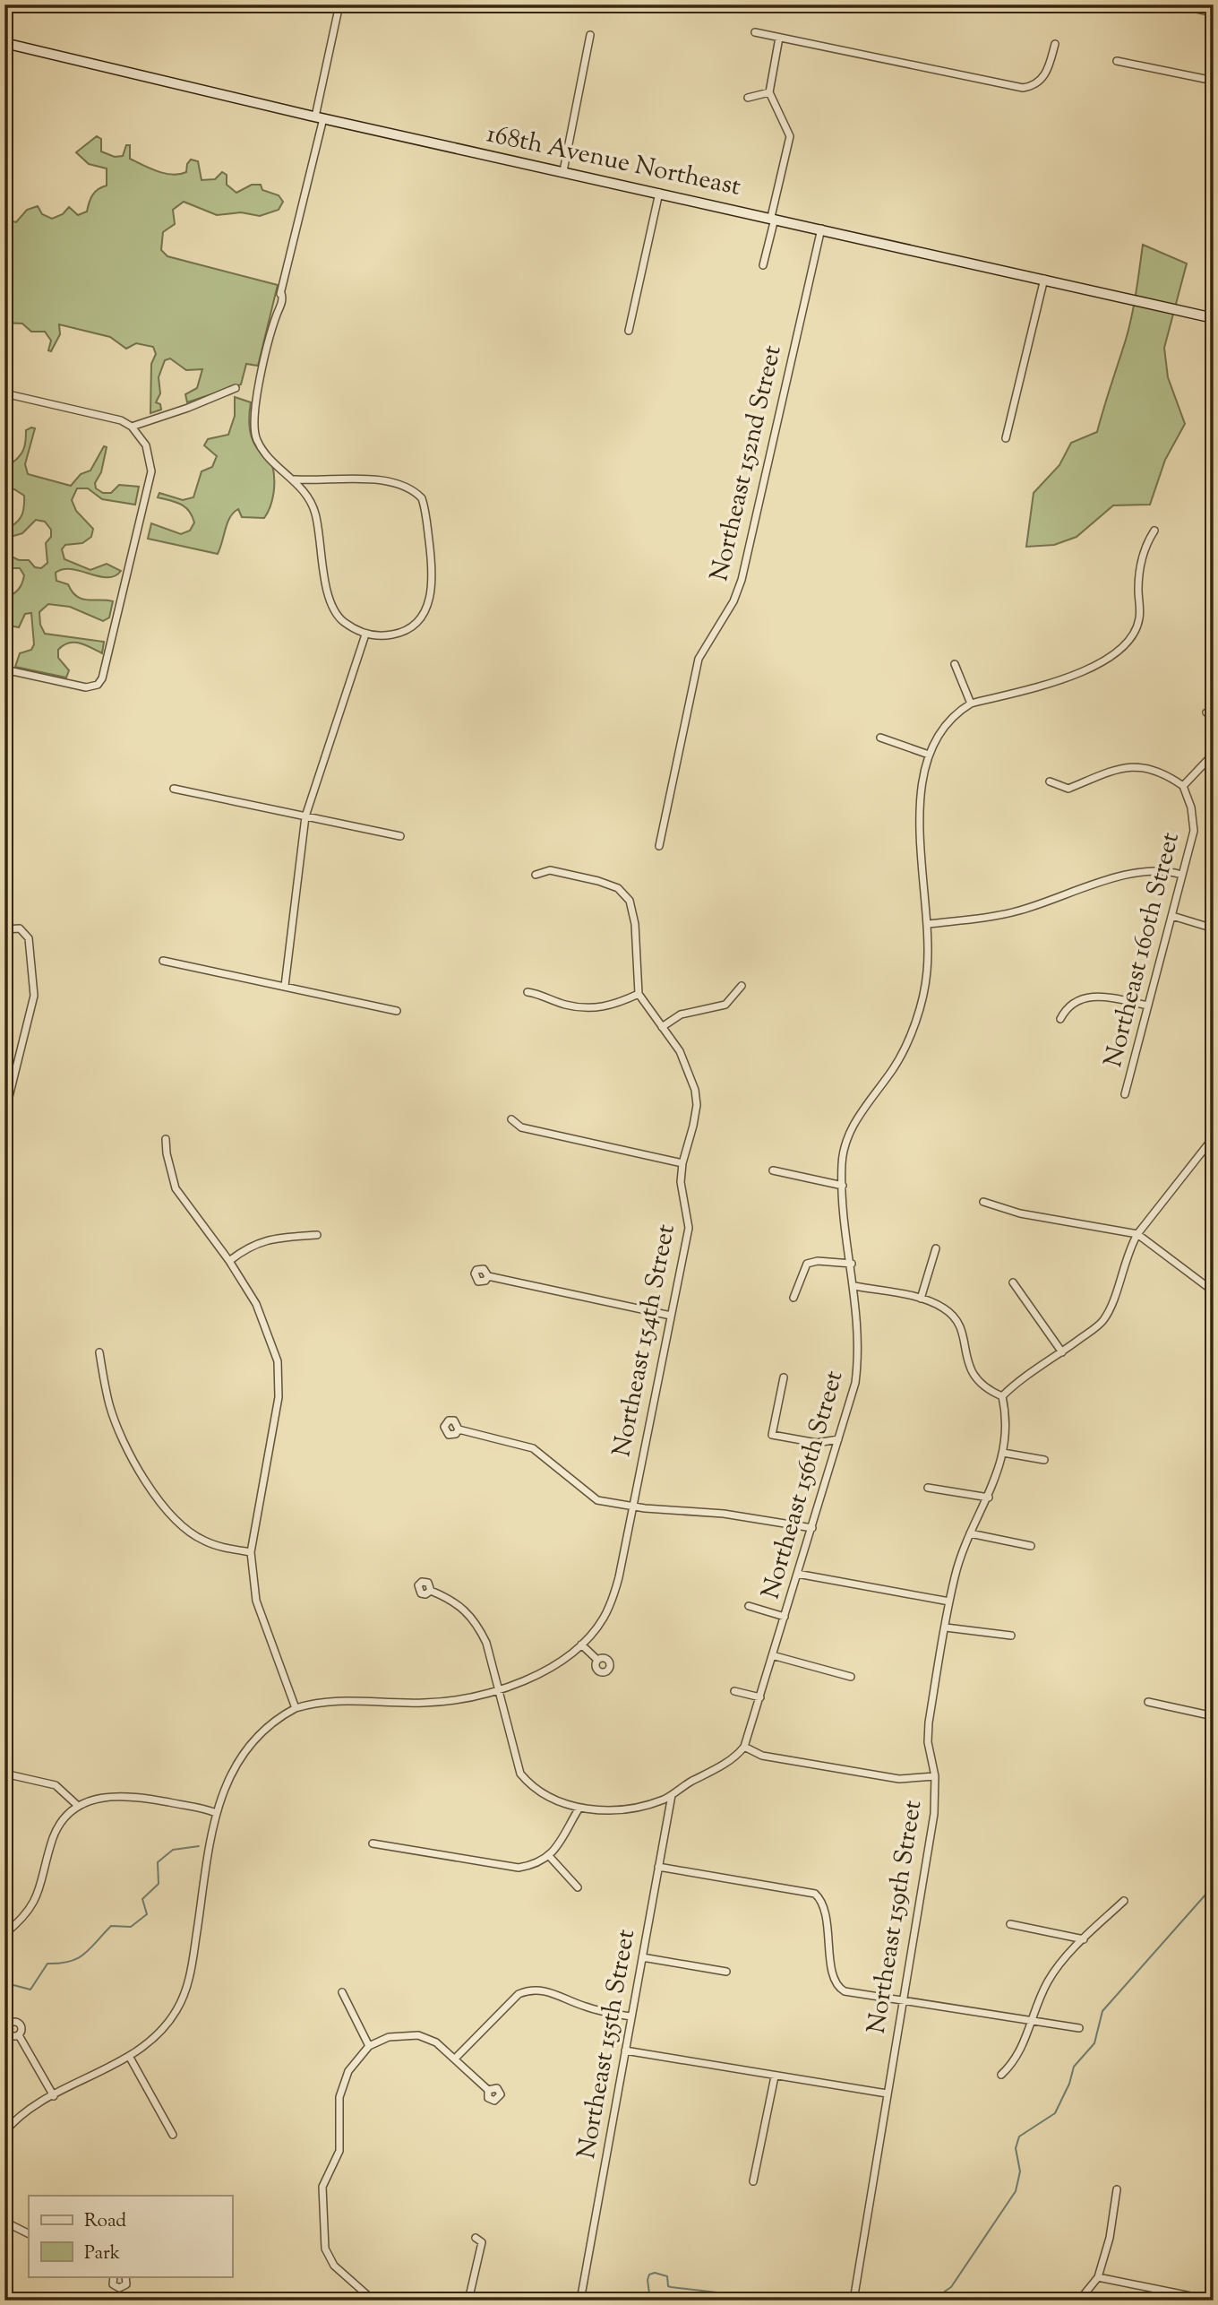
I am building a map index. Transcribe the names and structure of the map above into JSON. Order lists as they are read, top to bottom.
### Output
{
  "streets": {
    "street": [
      "168th Avenue Northeast",
      "Northeast 152nd Street",
      "Northeast 160th Street",
      "Northeast 154th Street",
      "Northeast 156th Street",
      "Northeast 159th Street",
      "Northeast 155th Street"
    ]
  },
  "crossings": [
    ["168th Avenue Northeast", "Northeast 152nd Street"]
  ],
  "legend": ["Road", "Park"]
}
